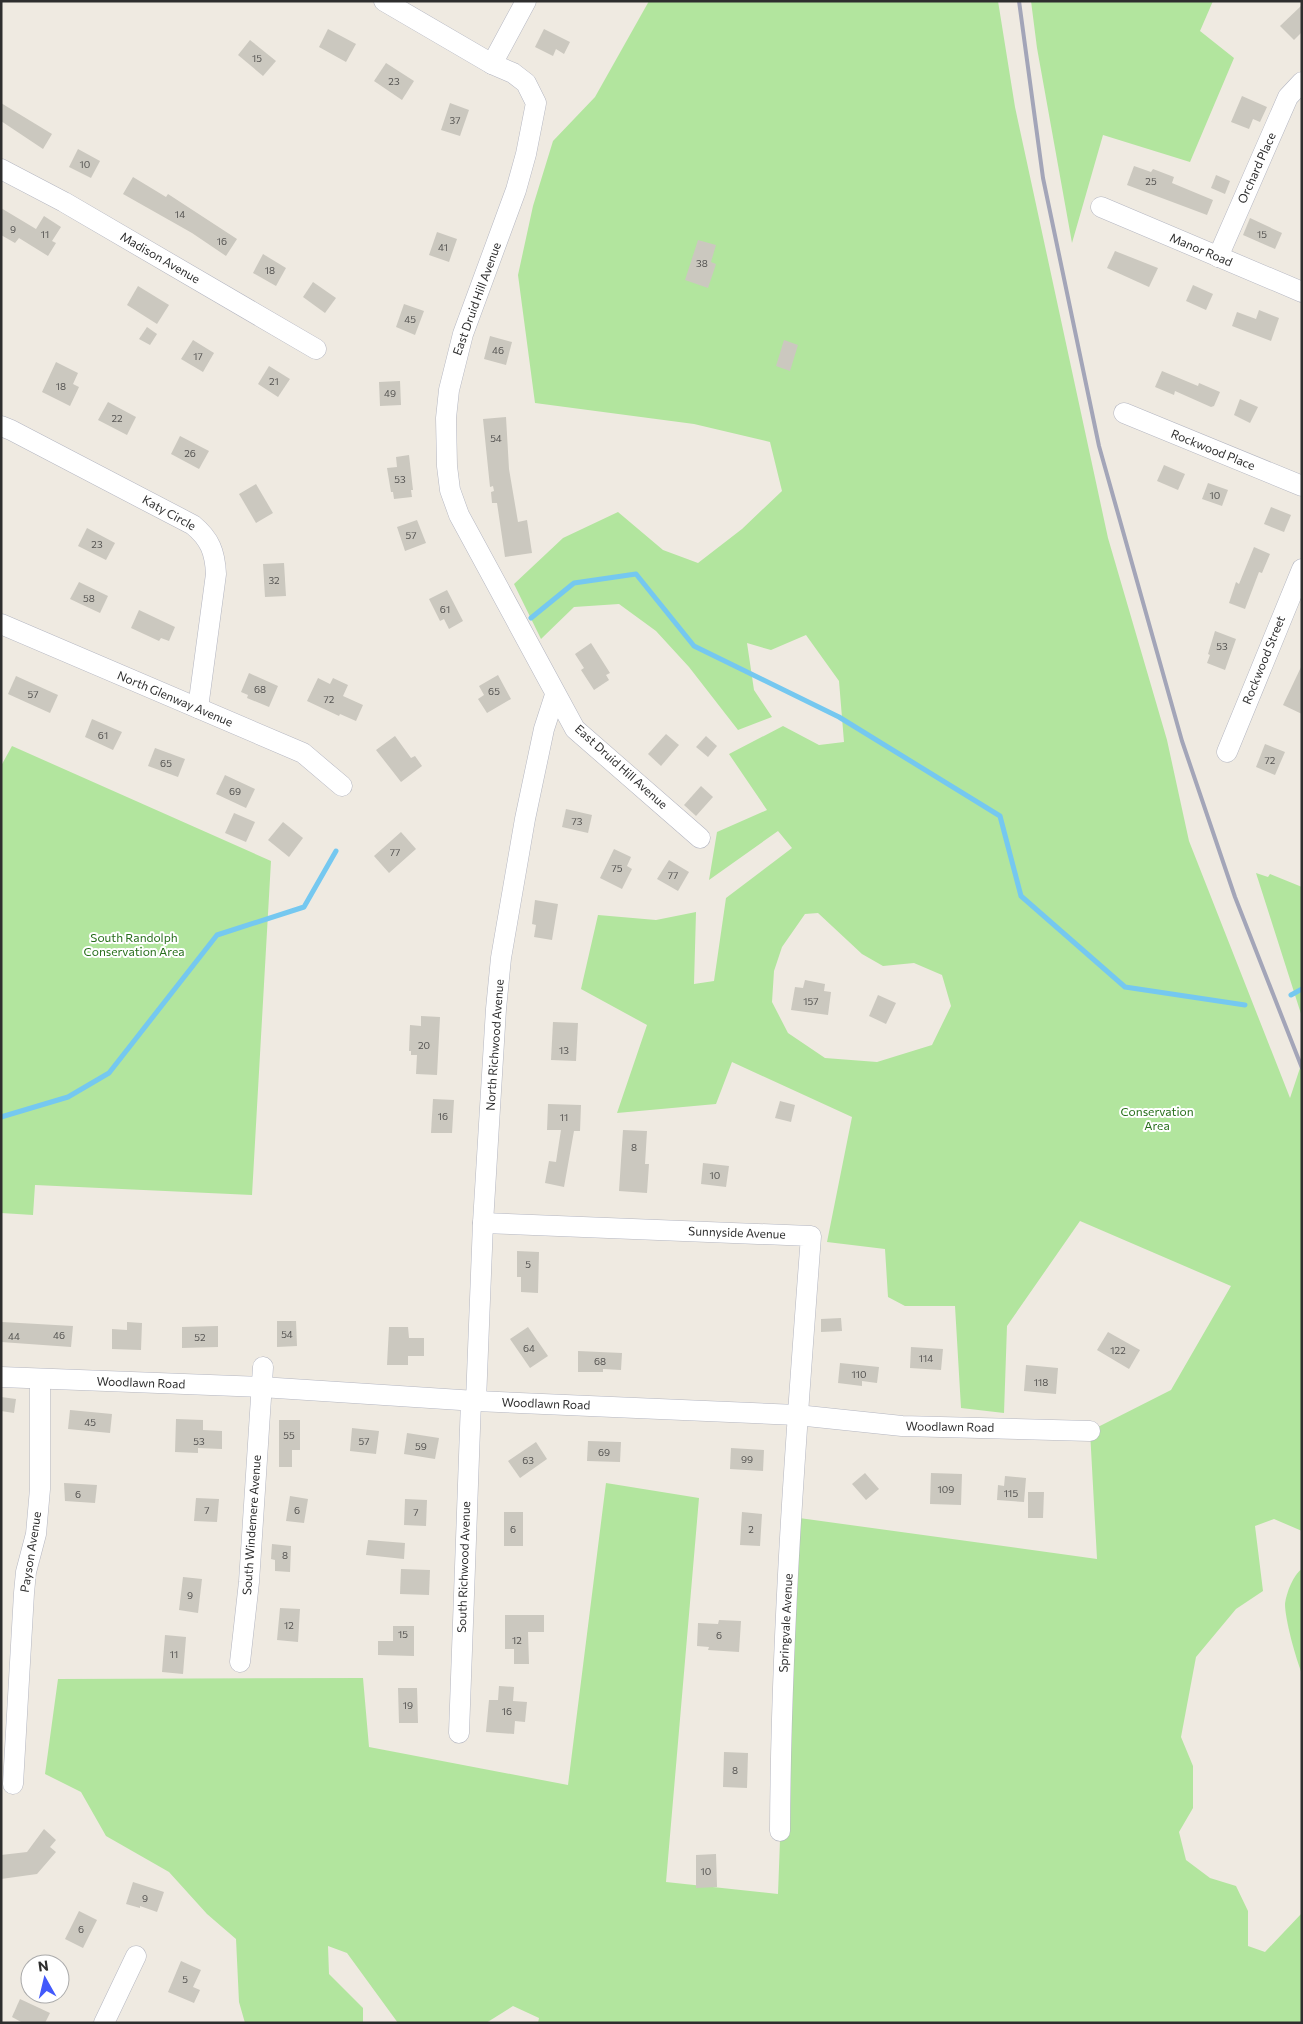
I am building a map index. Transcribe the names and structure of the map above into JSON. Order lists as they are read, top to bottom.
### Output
{
  "streets": {
    "street": [
      "Orchard Place",
      "Manor Road",
      "Madison Avenue",
      "East Druid Hill Avenue",
      "Rockwood Place",
      "Katy Circle",
      "Rockwood Street",
      "North Glenway Avenue",
      "North Richwood Avenue",
      "Sunnyside Avenue",
      "Woodlawn Road",
      "South Windemere Avenue",
      "Payson Avenue",
      "South Richwood Avenue",
      "Springvale Avenue"
    ]
  },
  "crossings": [
    ["Orchard Place", "Manor Road"],
    ["East Druid Hill Avenue", "North Richwood Avenue"],
    ["Katy Circle", "North Glenway Avenue"],
    ["North Richwood Avenue", "Sunnyside Avenue"],
    ["North Richwood Avenue", "Woodlawn Road"],
    ["North Richwood Avenue", "South Richwood Avenue"],
    ["Sunnyside Avenue", "Woodlawn Road"],
    ["Sunnyside Avenue", "Springvale Avenue"],
    ["Woodlawn Road", "South Windemere Avenue"],
    ["Woodlawn Road", "Payson Avenue"],
    ["Woodlawn Road", "South Richwood Avenue"],
    ["Woodlawn Road", "Springvale Avenue"]
  ],
  "parks": ["South Randolph Conservation Area", "Conservation Area"],
  "house_numbers": [
    "15",
    "23",
    "37",
    "10",
    "25",
    "14",
    "9",
    "11",
    "15",
    "16",
    "41",
    "38",
    "18",
    "45",
    "46",
    "17",
    "21",
    "18",
    "49",
    "22",
    "54",
    "26",
    "53",
    "10",
    "57",
    "23",
    "32",
    "58",
    "61",
    "53",
    "68",
    "65",
    "57",
    "72",
    "61",
    "72",
    "65",
    "69",
    "73",
    "77",
    "75",
    "77",
    "157",
    "20",
    "13",
    "16",
    "11",
    "8",
    "10",
    "5",
    "54",
    "46",
    "44",
    "52",
    "64",
    "122",
    "114",
    "68",
    "110",
    "118",
    "45",
    "55",
    "53",
    "57",
    "59",
    "69",
    "99",
    "63",
    "109",
    "115",
    "6",
    "7",
    "6",
    "7",
    "6",
    "2",
    "8",
    "9",
    "12",
    "15",
    "6",
    "12",
    "11",
    "19",
    "16",
    "8",
    "10",
    "9",
    "6",
    "5"
  ],
  "north": "top"
}
